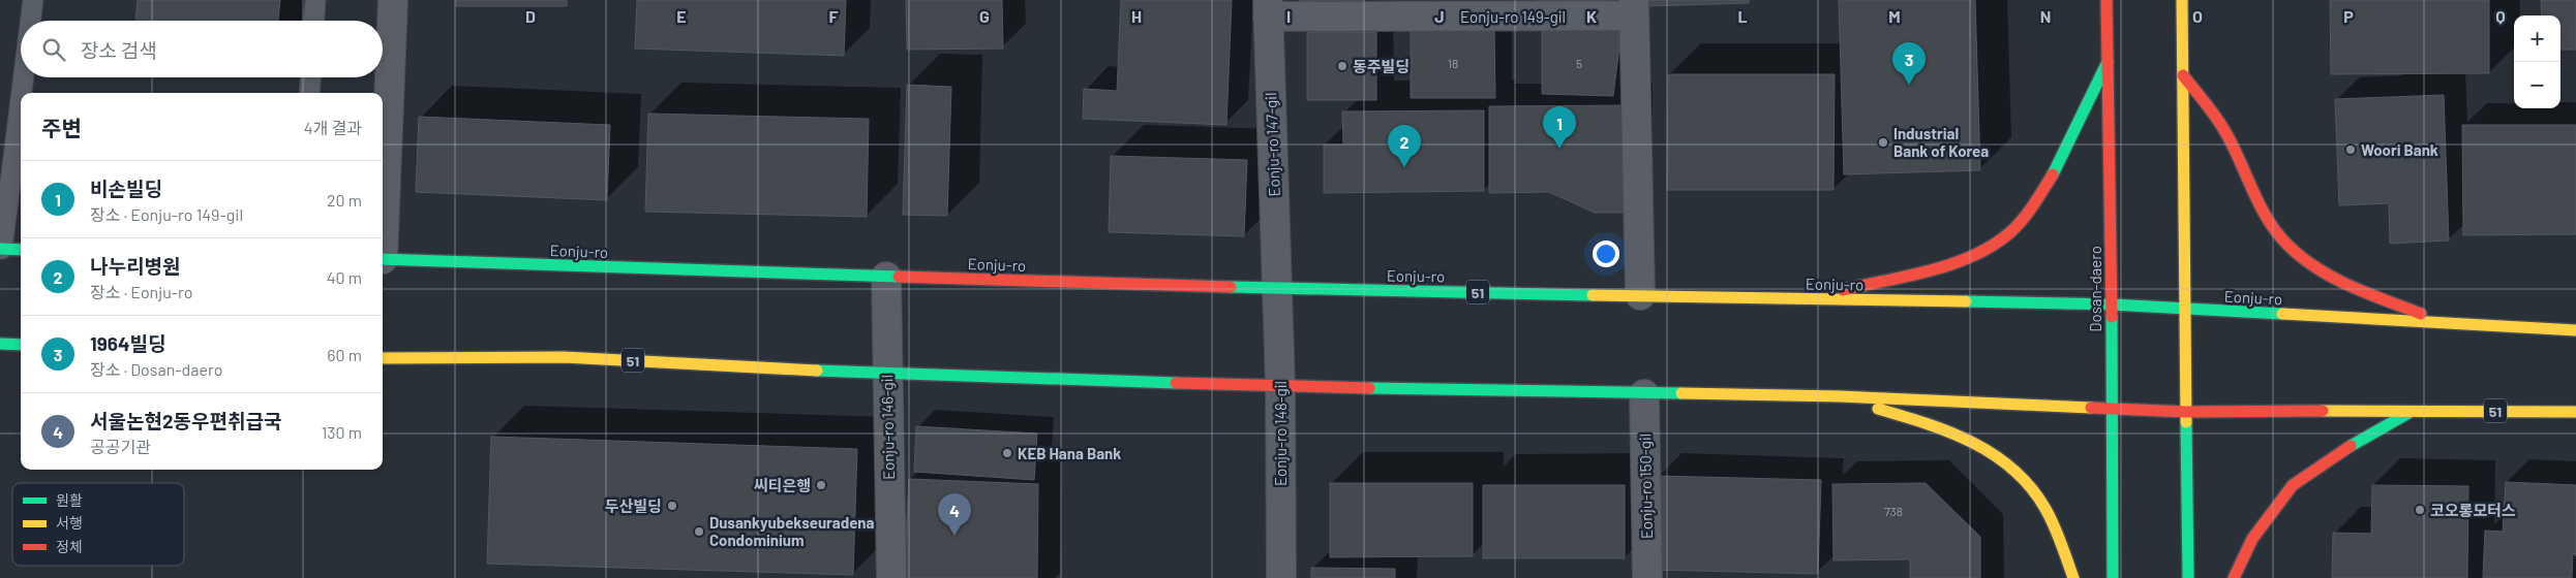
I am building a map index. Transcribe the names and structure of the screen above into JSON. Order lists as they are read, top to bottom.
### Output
{
  "streets": {
    "main road": ["Eonju-ro", "Dosan-daero", "51"],
    "street": [
      "Eonju-ro 149-gil",
      "Eonju-ro 147-gil",
      "Eonju-ro 146-gil",
      "Eonju-ro 148-gil",
      "Eonju-ro 150-gil"
    ]
  },
  "crossings": [
    ["Eonju-ro 149-gil", "Eonju-ro 147-gil"],
    ["Eonju-ro 149-gil", "Eonju-ro"],
    ["Eonju-ro 147-gil", "Eonju-ro"],
    ["Eonju-ro 147-gil", "Eonju-ro 148-gil"],
    ["Eonju-ro", "Dosan-daero"],
    ["Eonju-ro", "Eonju-ro 146-gil"],
    ["Eonju-ro", "Eonju-ro 148-gil"],
    ["Dosan-daero", "51"],
    ["51", "Eonju-ro 146-gil"],
    ["51", "Eonju-ro 148-gil"],
    ["51", "Eonju-ro 150-gil"]
  ],
  "places": [
    "동주빌딩",
    "Industrial Bank of Korea",
    "Woori Bank",
    "KEB Hana Bank",
    "씨티은행",
    "두산빌딩",
    "코오롱모터스",
    "Dusankyubekseuradena Condominium"
  ],
  "house_numbers": ["18", "5", "738"],
  "legend": ["원활", "서행", "정체"],
  "page": {
    "map_buttons": ["+", "−"],
    "search": "장소 검색",
    "pins": [
      "3",
      "1",
      "2",
      "4"
    ],
    "heading": ["주변", "4개 결과"],
    "list": [
      {
        "mark": "1",
        "name": "비손빌딩",
        "note": "장소 · Eonju-ro 149-gil",
        "value": "20 m"
      },
      {
        "mark": "2",
        "name": "나누리병원",
        "note": "장소 · Eonju-ro",
        "value": "40 m"
      },
      {
        "mark": "3",
        "name": "1964빌딩",
        "note": "장소 · Dosan-daero",
        "value": "60 m"
      },
      {
        "mark": "4",
        "name": "서울논현2동우편취급국",
        "note": "공공기관",
        "value": "130 m"
      }
    ]
  },
  "grid": {
    "columns": [
      "D",
      "E",
      "F",
      "G",
      "H",
      "I",
      "J",
      "K",
      "L",
      "M",
      "N",
      "O",
      "P",
      "Q"
    ]
  }
}
